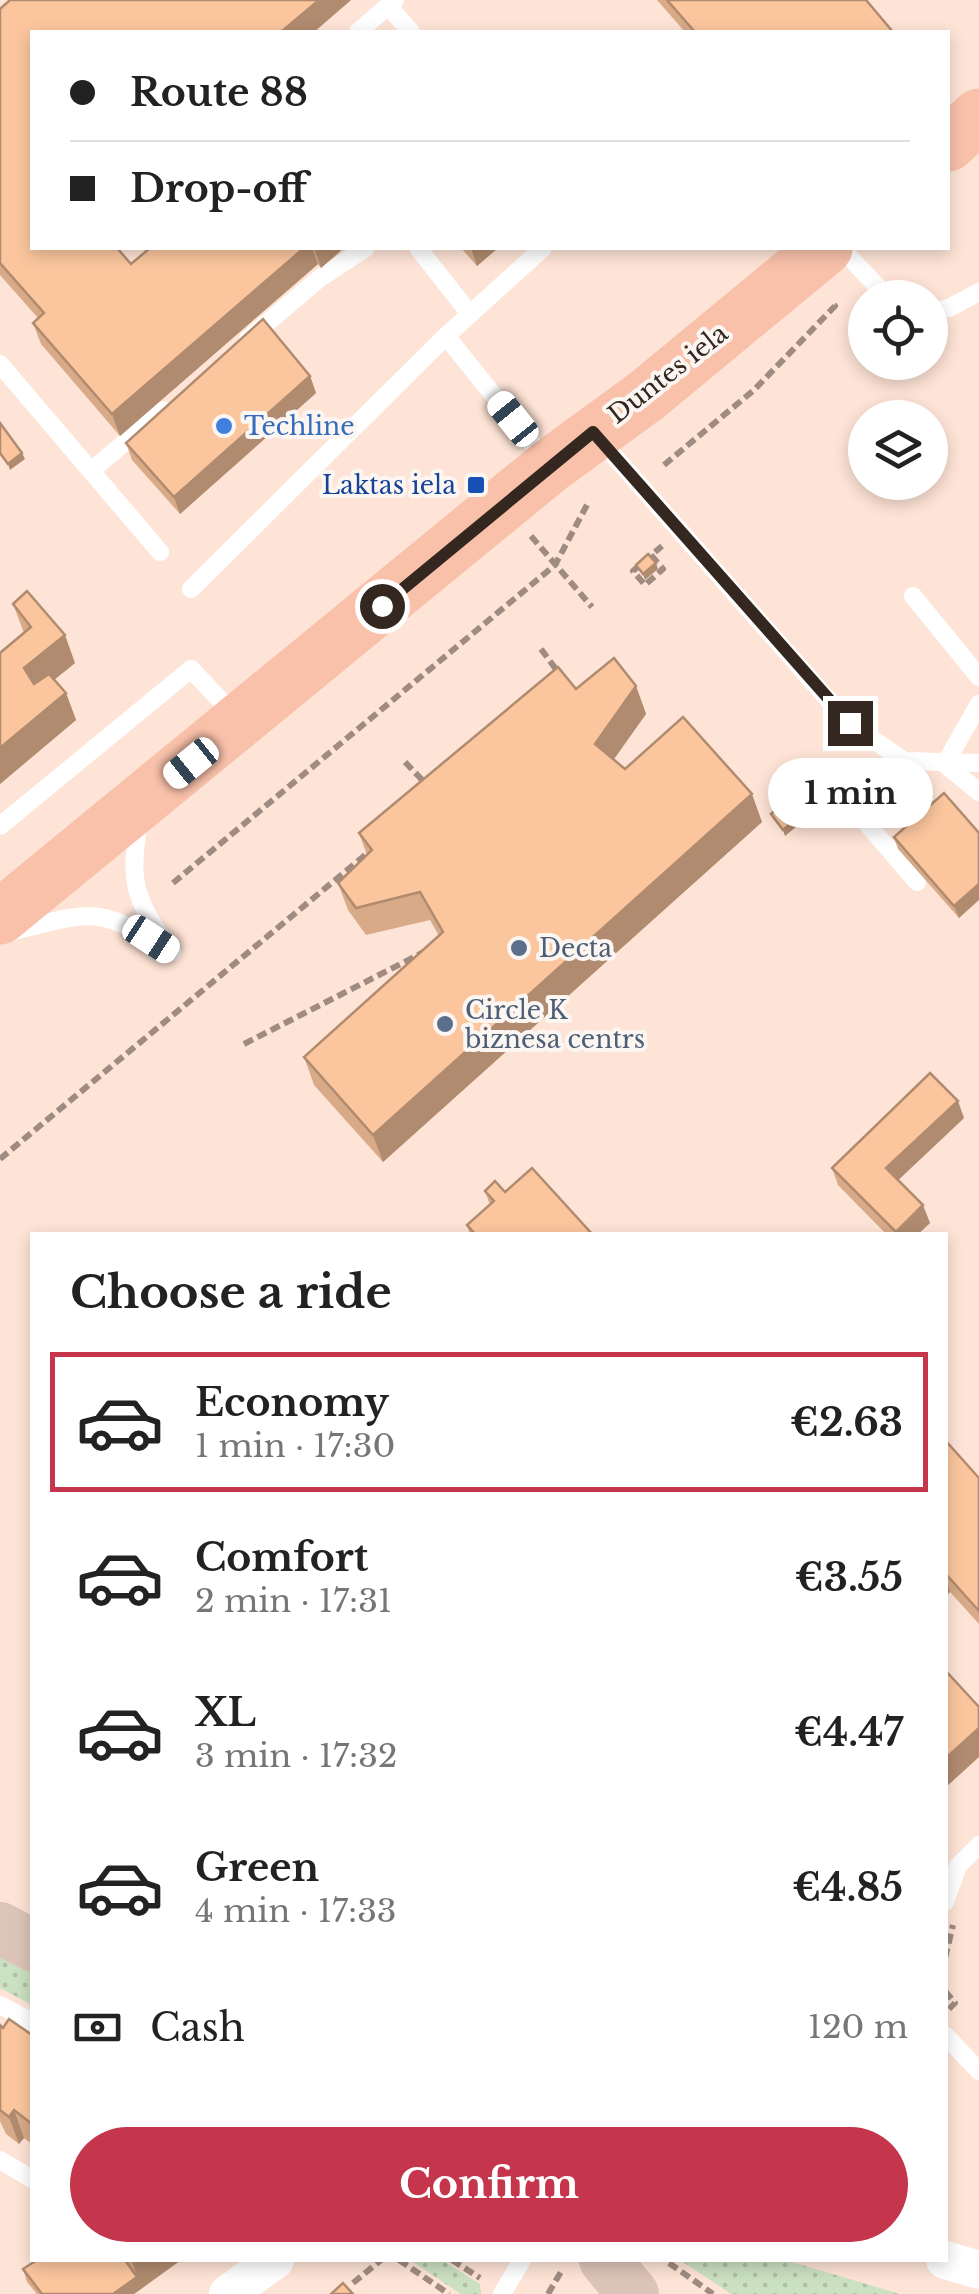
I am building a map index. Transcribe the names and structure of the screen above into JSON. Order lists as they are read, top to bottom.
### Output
{
  "streets": {
    "main road": ["Duntes iela"]
  },
  "places": {
    "other": ["Techline", "Decta", "Circle K biznesa centrs"],
    "transit": ["Laktas iela"]
  },
  "page": {
    "banner": ["Route 88", "Drop-off"],
    "bubble": "1 min",
    "heading": "Choose a ride",
    "list": [
      {
        "name": "Economy",
        "note": "1 min · 17:30",
        "value": "€2.63"
      },
      {
        "name": "Comfort",
        "note": "2 min · 17:31",
        "value": "€3.55"
      },
      {
        "name": "XL",
        "note": "3 min · 17:32",
        "value": "€4.47"
      },
      {
        "name": "Green",
        "note": "4 min · 17:33",
        "value": "€4.85"
      }
    ],
    "pay": ["Cash", "120 m"],
    "buttons": "Confirm"
  }
}
